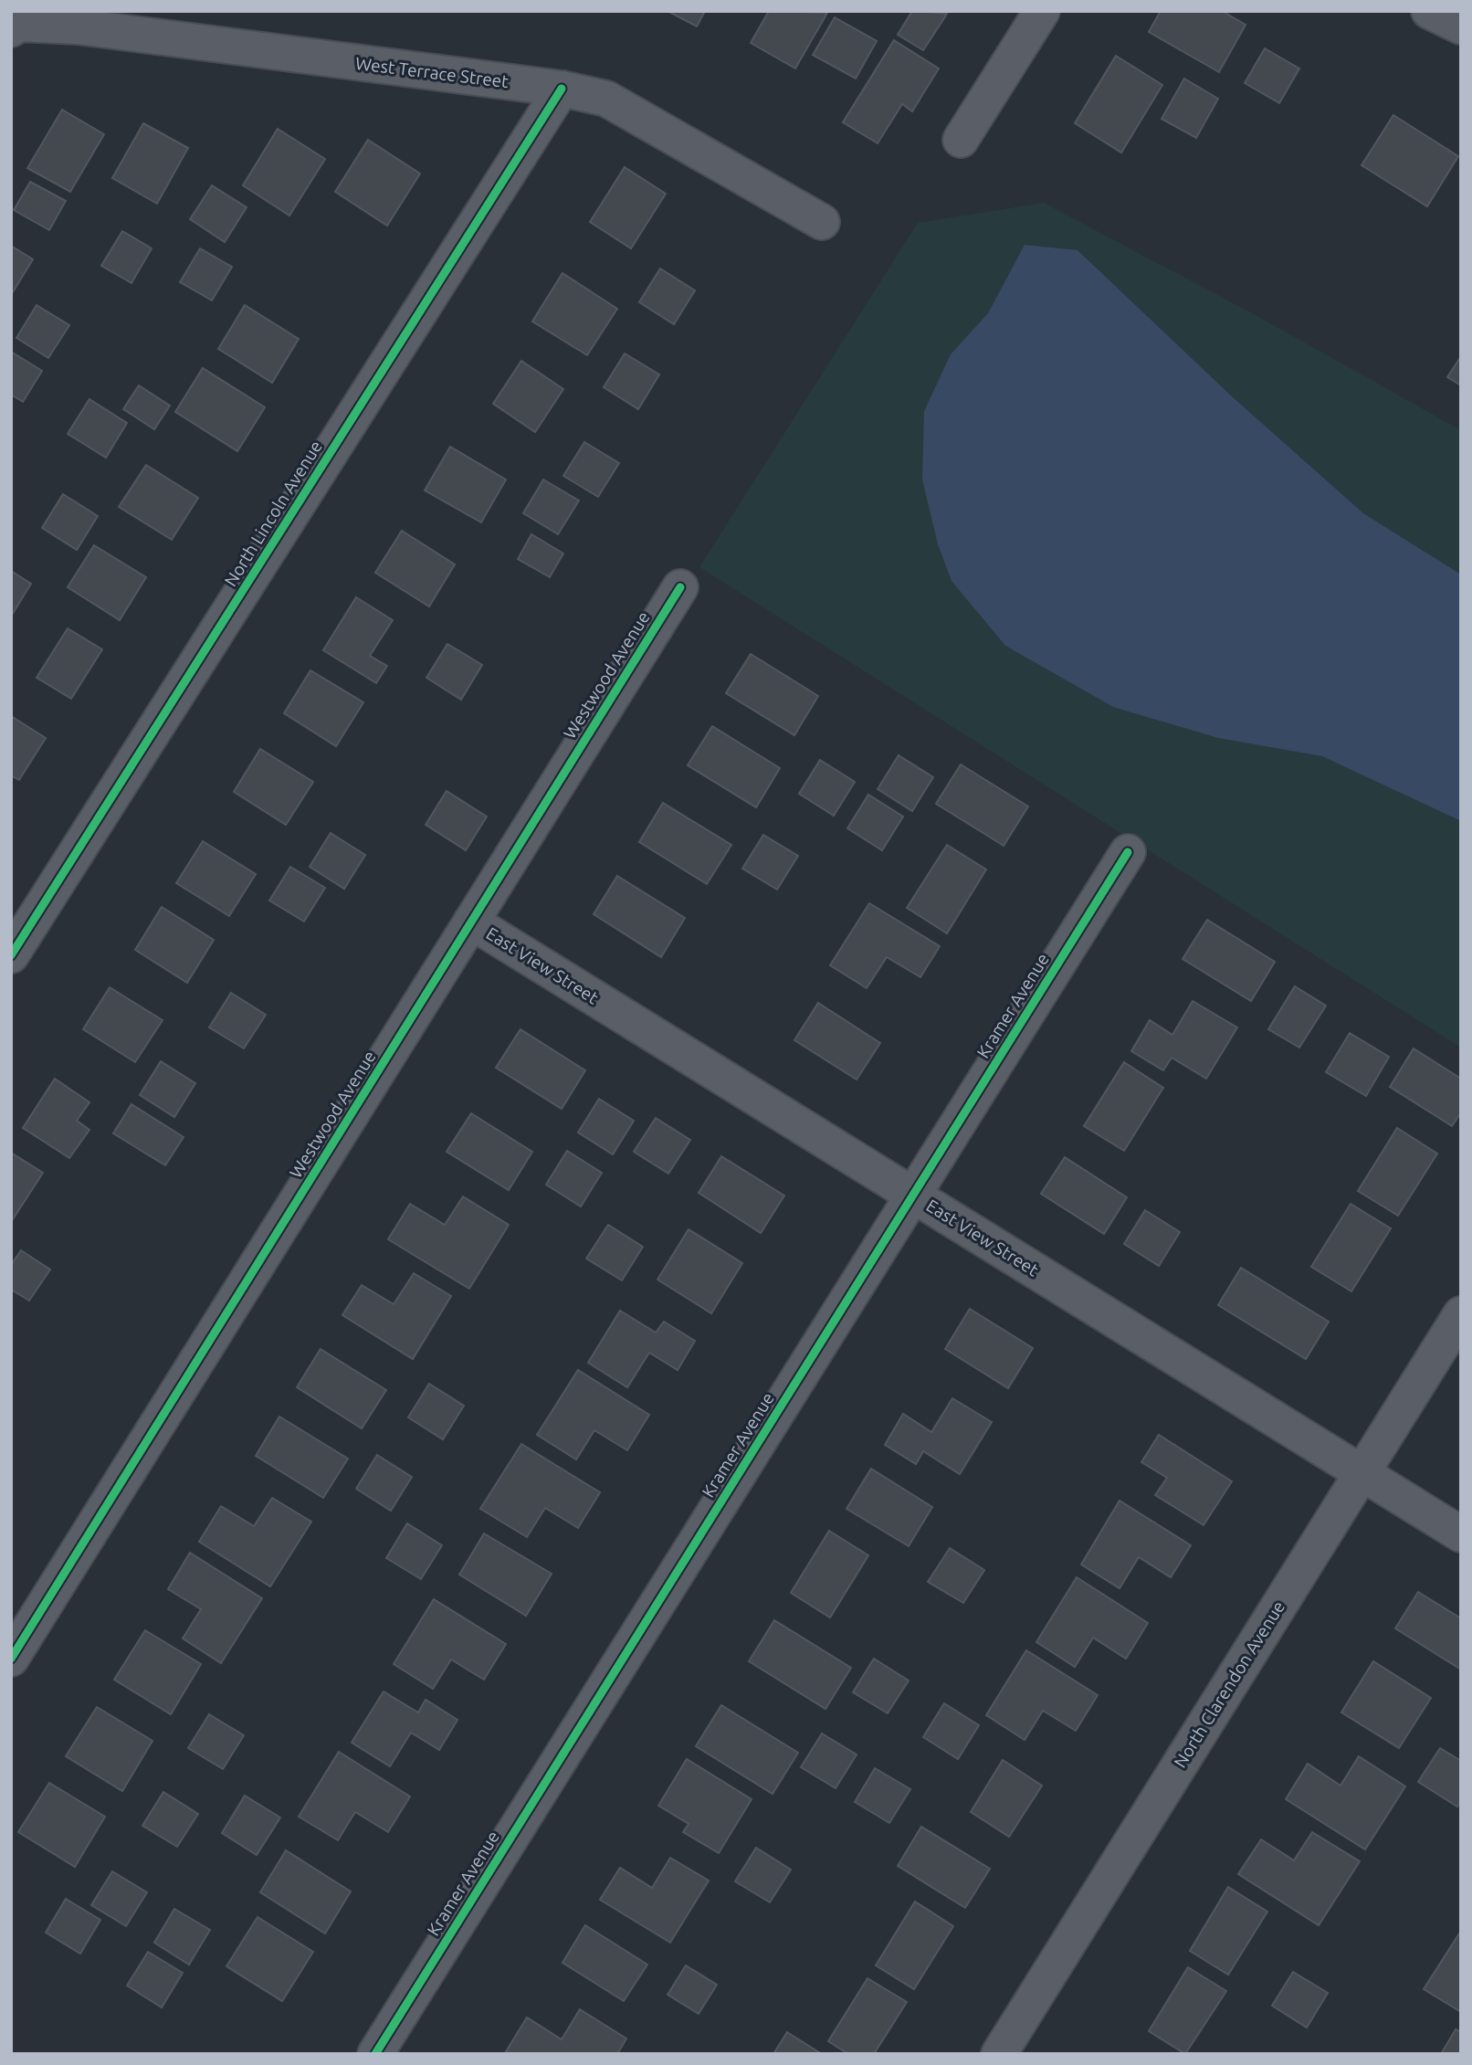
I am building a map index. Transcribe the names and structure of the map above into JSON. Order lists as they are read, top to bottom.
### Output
{
  "streets": {
    "street": [
      "West Terrace Street",
      "North Lincoln Avenue",
      "Westwood Avenue",
      "East View Street",
      "Kramer Avenue",
      "North Clarendon Avenue"
    ]
  },
  "crossings": [
    ["West Terrace Street", "North Lincoln Avenue"],
    ["Westwood Avenue", "East View Street"],
    ["East View Street", "Kramer Avenue"],
    ["East View Street", "North Clarendon Avenue"]
  ]
}
